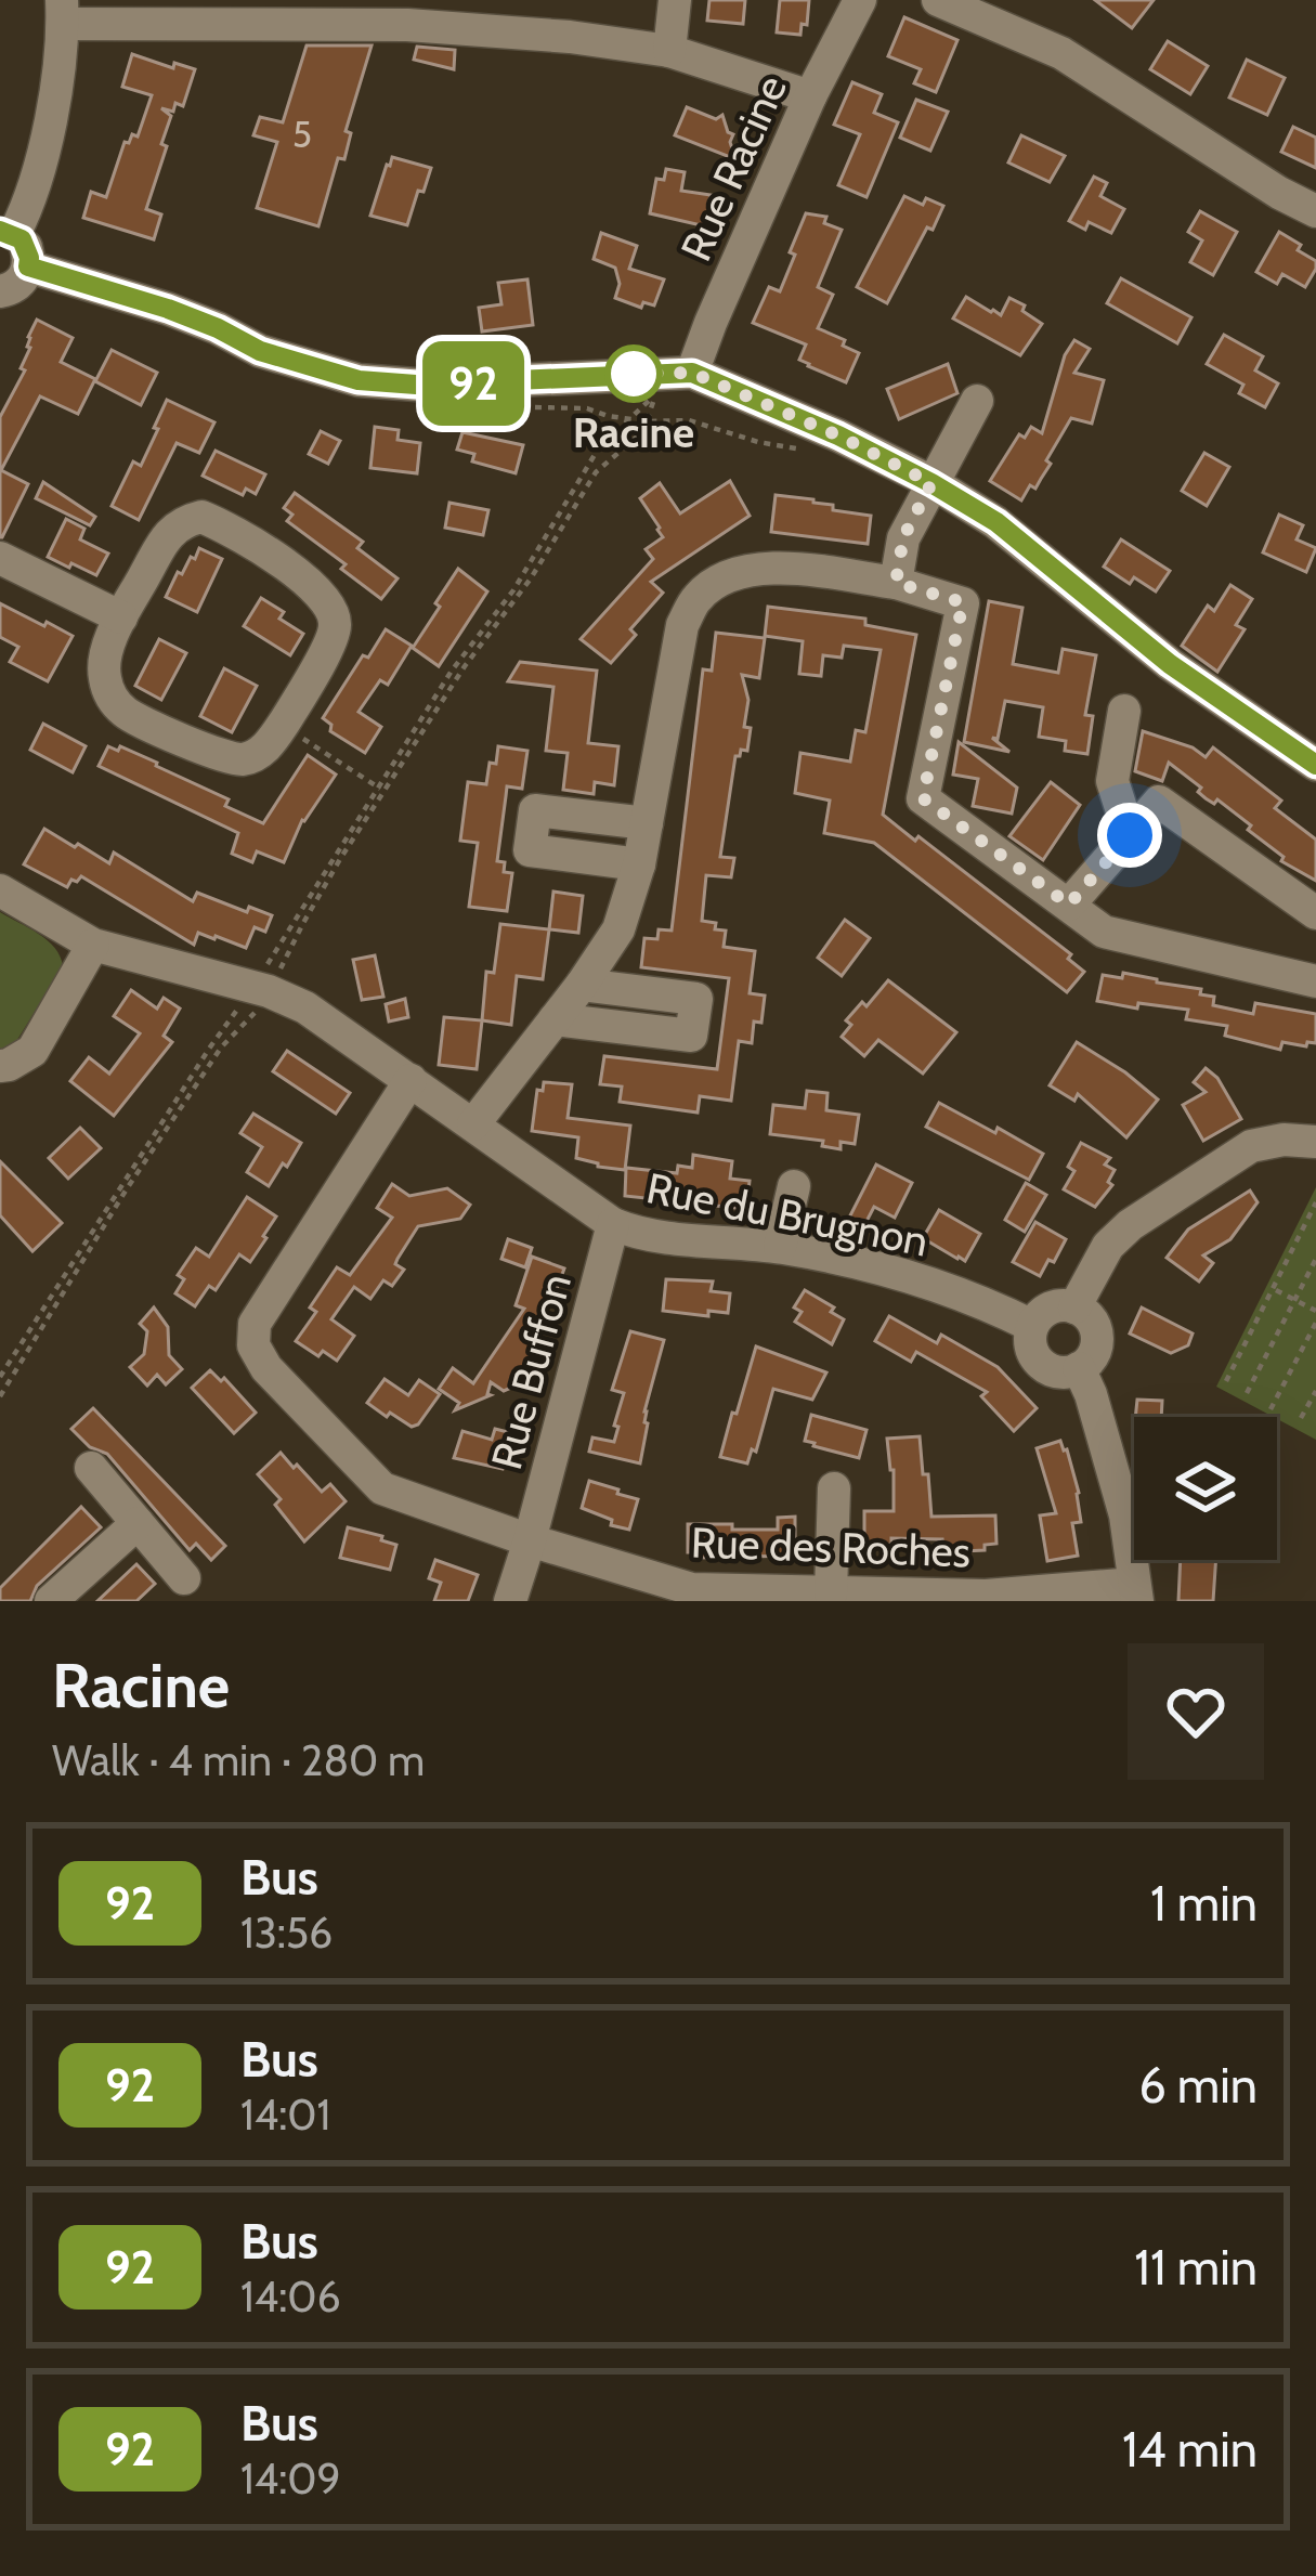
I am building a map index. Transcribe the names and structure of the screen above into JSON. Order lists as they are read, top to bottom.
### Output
{
  "streets": {
    "street": [
      "Rue Racine",
      "Rue du Brugnon",
      "Rue Buffon",
      "Rue des Roches"
    ]
  },
  "crossings": [
    ["Rue du Brugnon", "Rue Buffon"],
    ["Rue du Brugnon", "Rue des Roches"],
    ["Rue Buffon", "Rue des Roches"]
  ],
  "places": ["Racine"],
  "lines": ["bus line 92"],
  "house_numbers": ["5"],
  "page": {
    "on_map": "92",
    "heading": ["Racine", "Walk · 4 min · 280 m"],
    "list": [
      {
        "mark": "92",
        "name": "Bus",
        "note": "13:56",
        "value": "1 min"
      },
      {
        "mark": "92",
        "name": "Bus",
        "note": "14:01",
        "value": "6 min"
      },
      {
        "mark": "92",
        "name": "Bus",
        "note": "14:06",
        "value": "11 min"
      },
      {
        "mark": "92",
        "name": "Bus",
        "note": "14:09",
        "value": "14 min"
      }
    ]
  }
}
